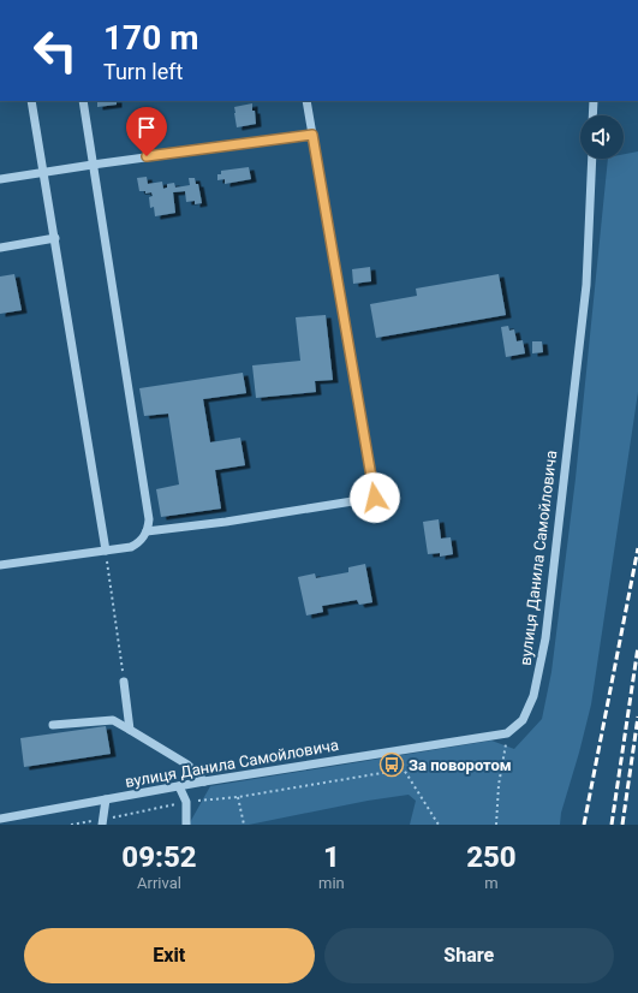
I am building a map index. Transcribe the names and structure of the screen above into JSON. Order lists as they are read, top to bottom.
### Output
{
  "streets": {
    "street": ["вулиця Данила Самойловича"]
  },
  "places": {
    "bus stop": ["За поворотом"]
  },
  "page": {
    "turn": ["170 m", "Turn left"],
    "eta": [
      "09:52",
      "Arrival",
      "1",
      "min",
      "250",
      "m"
    ],
    "buttons": ["Exit", "Share"]
  }
}
